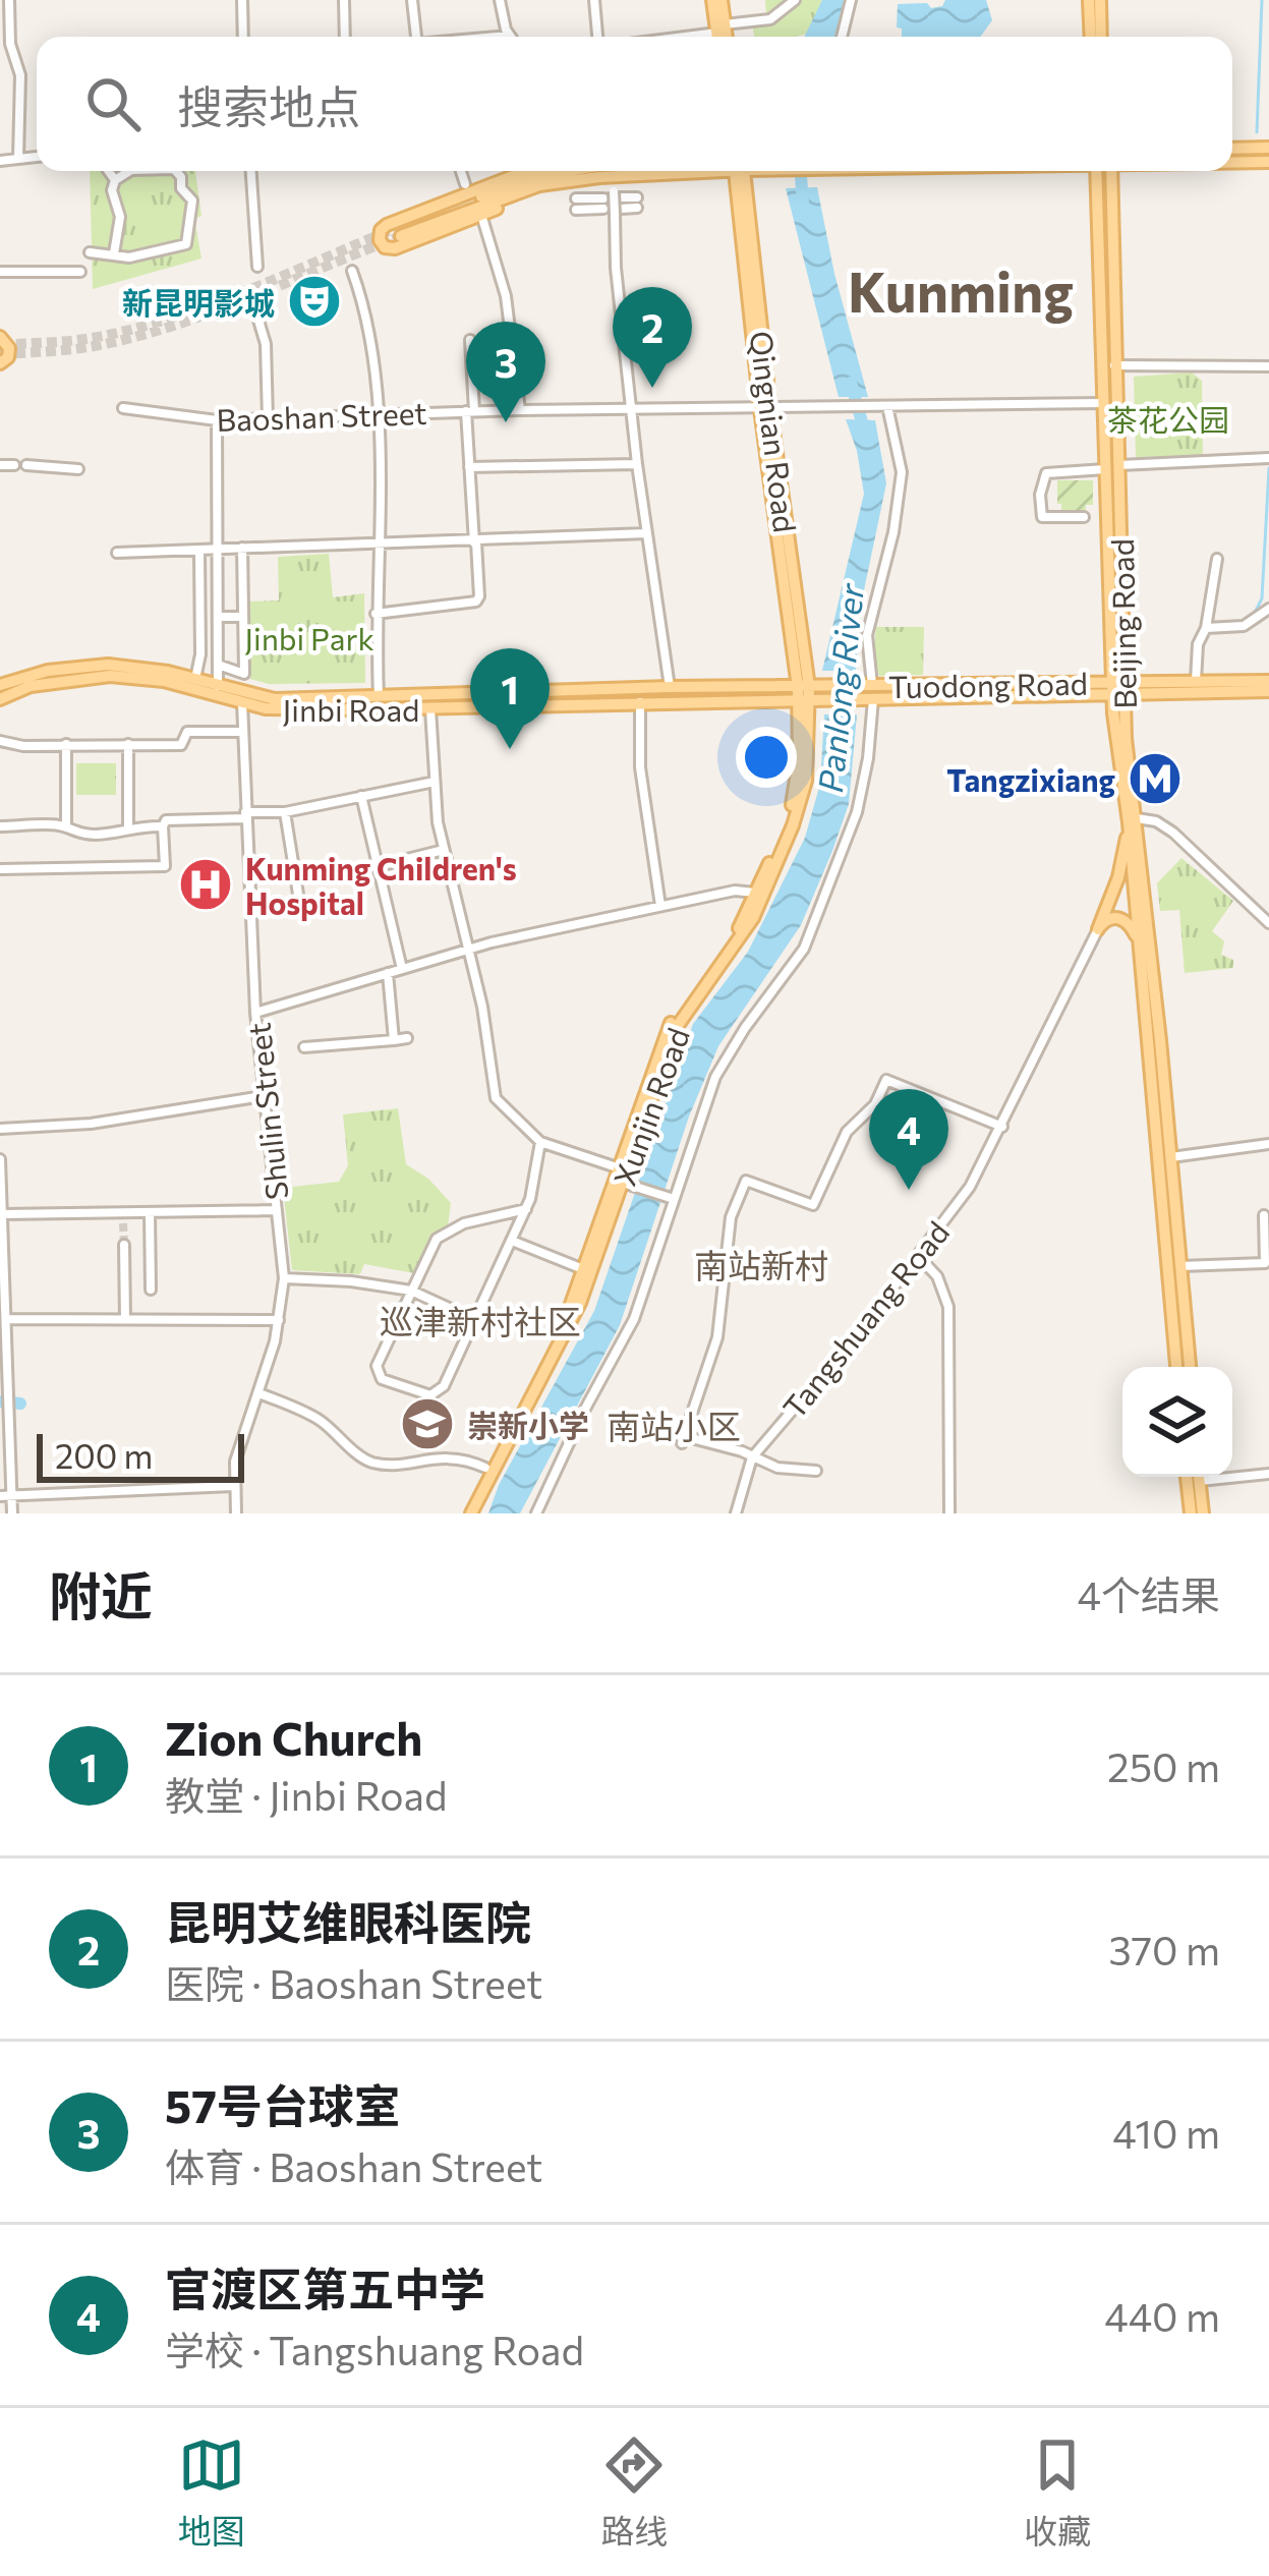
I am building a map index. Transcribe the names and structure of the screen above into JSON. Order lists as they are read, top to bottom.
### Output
{
  "streets": {
    "main road": [
      "Qingnian Road",
      "Beijing Road",
      "Tuodong Road",
      "Jinbi Road",
      "Xunjin Road"
    ],
    "street": ["Baoshan Street", "Shulin Street", "Tangshuang Road"]
  },
  "crossings": [
    ["Baoshan Street", "Qingnian Road"],
    ["Baoshan Street", "Beijing Road"],
    ["Qingnian Road", "Jinbi Road"],
    ["Qingnian Road", "Xunjin Road"],
    ["Beijing Road", "Tuodong Road"],
    ["Tuodong Road", "Jinbi Road"],
    ["Jinbi Road", "Xunjin Road"],
    ["Jinbi Road", "Shulin Street"]
  ],
  "districts": [
    "Kunming",
    "南站新村",
    "巡津新村社区",
    "南站小区"
  ],
  "water": ["Panlong River"],
  "parks": ["茶花公园", "Jinbi Park"],
  "places": {
    "theatre": ["新昆明影城"],
    "metro station": ["Tangzixiang"],
    "hospital": ["Kunming Children's Hospital"],
    "school or university": ["崇新小学"]
  },
  "scale_bar": "200 m",
  "page": {
    "search": "搜索地点",
    "pins": [
      "2",
      "3",
      "1",
      "4"
    ],
    "scale": "200 m",
    "heading": ["附近", "4个结果"],
    "list": [
      {
        "mark": "1",
        "name": "Zion Church",
        "note": "教堂 · Jinbi Road",
        "value": "250 m"
      },
      {
        "mark": "2",
        "name": "昆明艾维眼科医院",
        "note": "医院 · Baoshan Street",
        "value": "370 m"
      },
      {
        "mark": "3",
        "name": "57号台球室",
        "note": "体育 · Baoshan Street",
        "value": "410 m"
      },
      {
        "mark": "4",
        "name": "官渡区第五中学",
        "note": "学校 · Tangshuang Road",
        "value": "440 m"
      }
    ],
    "nav": ["地图", "路线", "收藏"]
  }
}
